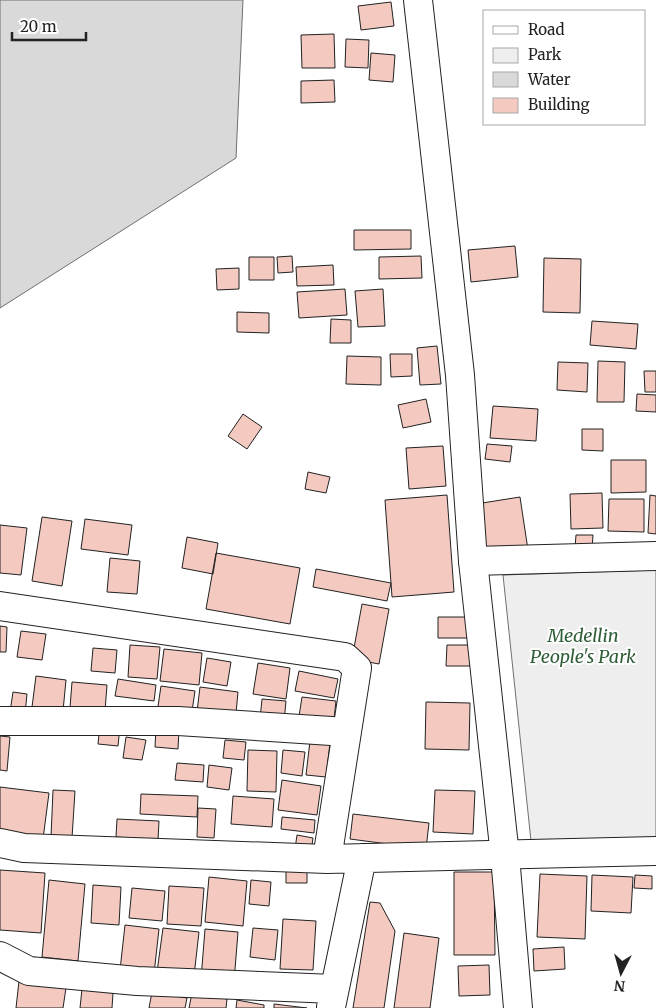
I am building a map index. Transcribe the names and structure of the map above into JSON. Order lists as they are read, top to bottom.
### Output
{
  "parks": ["Medellin People's Park"],
  "legend": [
    "Road",
    "Park",
    "Water",
    "Building"
  ],
  "scale_bar": "20 m",
  "north": "bottom"
}
